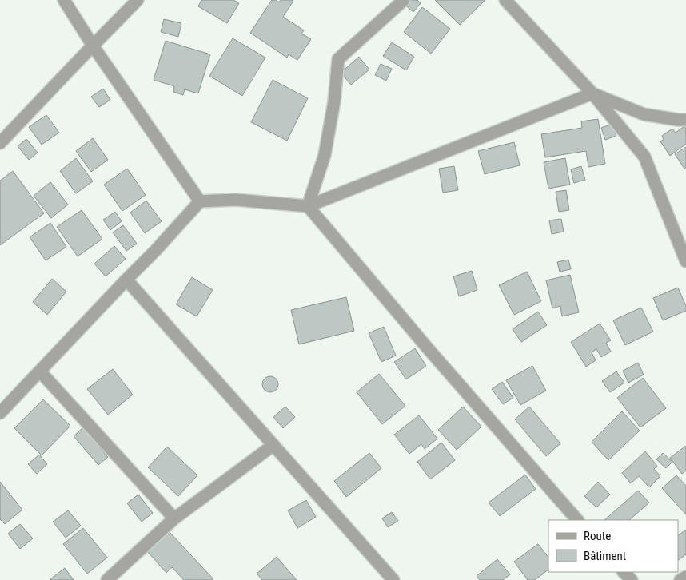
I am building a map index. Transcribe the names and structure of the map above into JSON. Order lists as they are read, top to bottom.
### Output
{
  "legend": ["Route", "Bâtiment"]
}
